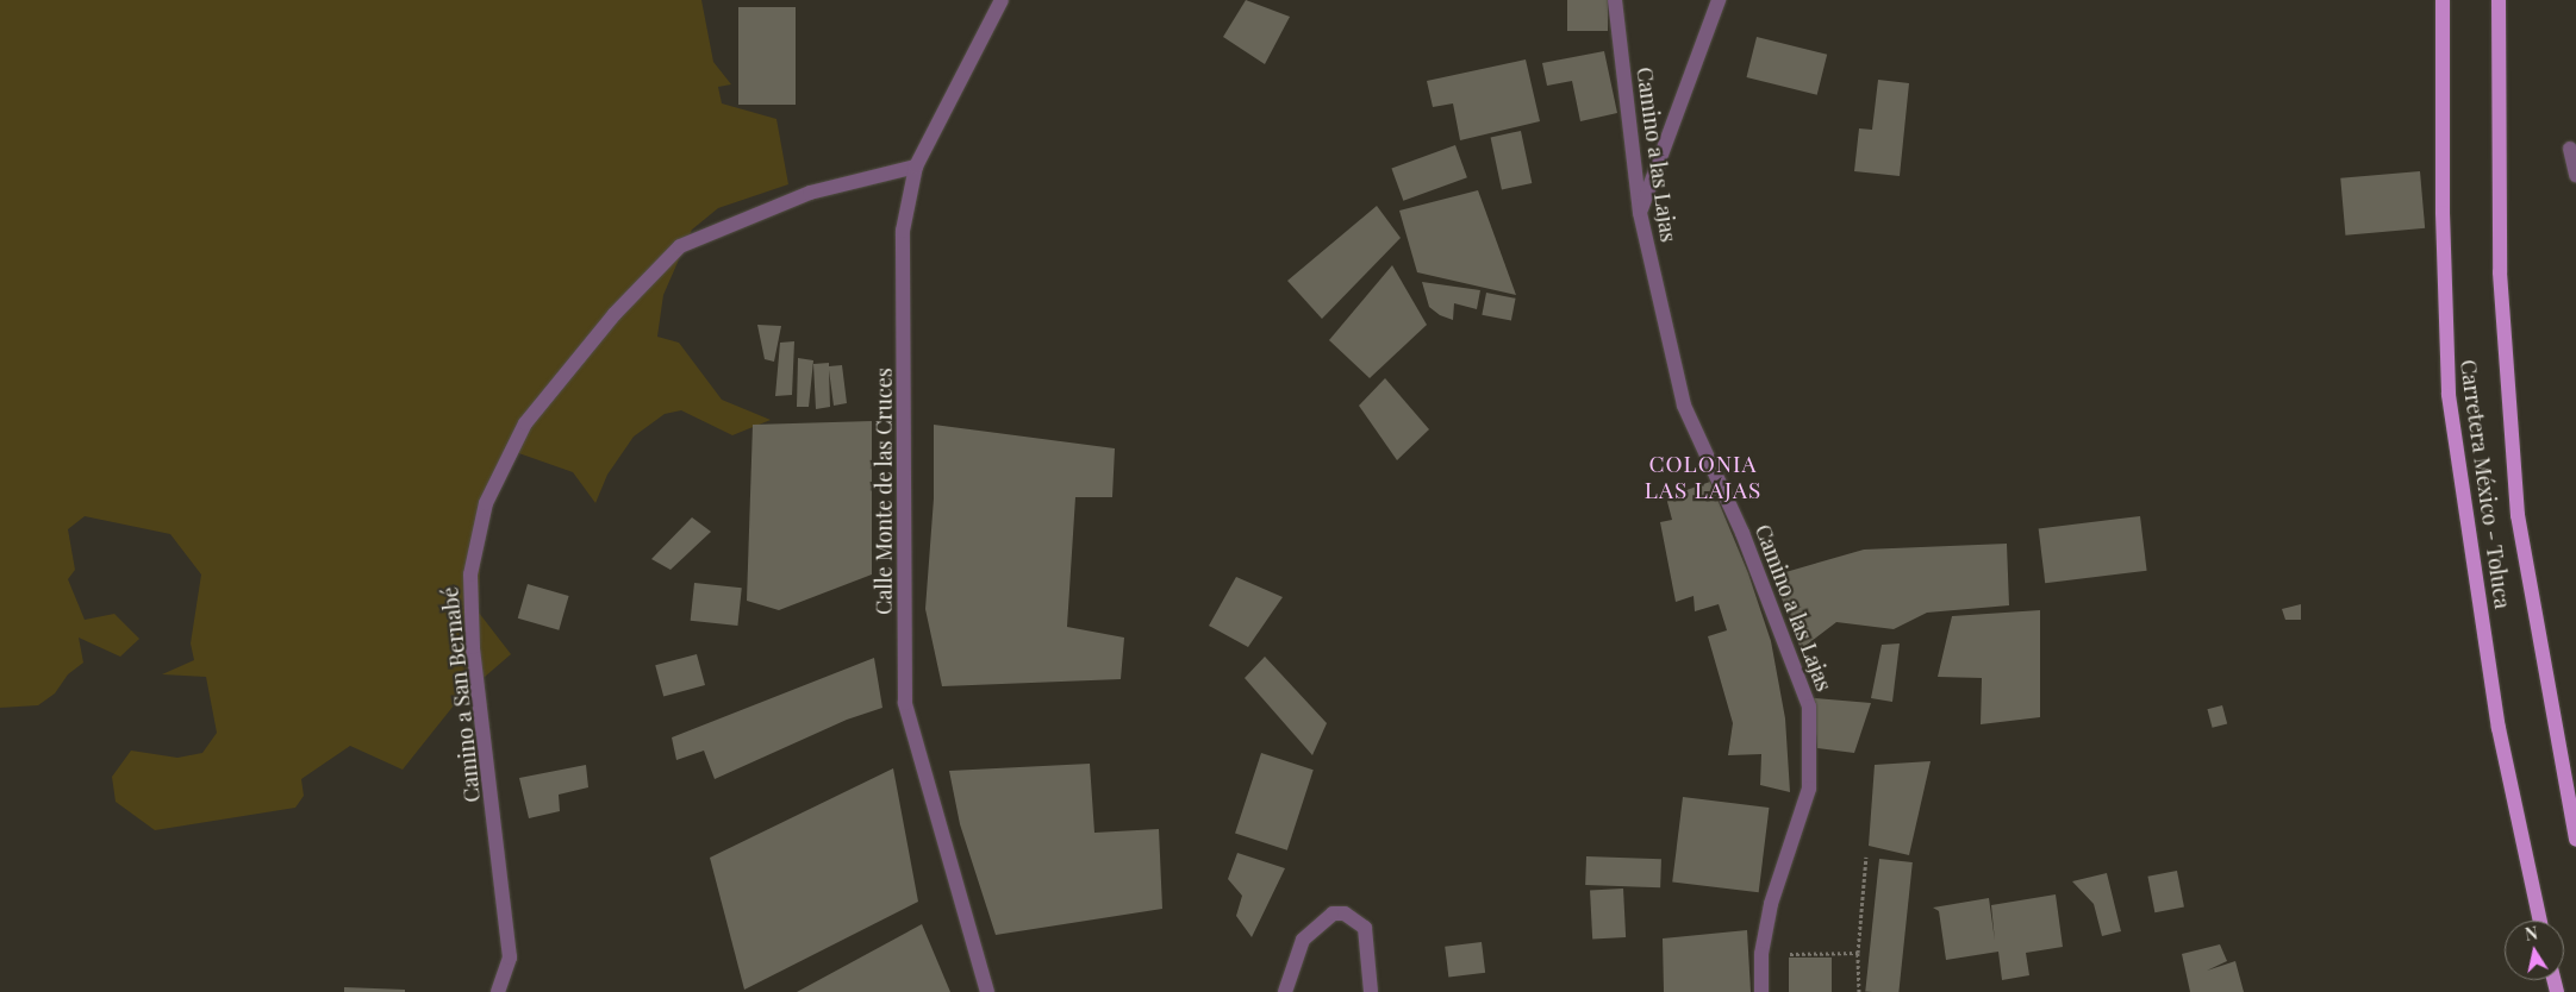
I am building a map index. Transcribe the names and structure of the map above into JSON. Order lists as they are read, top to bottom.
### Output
{
  "streets": {
    "main road": ["Carretera México - Toluca"],
    "street": ["Camino a las Lajas", "Calle Monte de las Cruces", "Camino a San Bernabé"]
  },
  "crossings": [
    ["Calle Monte de las Cruces", "Camino a San Bernabé"]
  ],
  "districts": ["COLONIA LAS LAJAS"],
  "north": "top"
}
